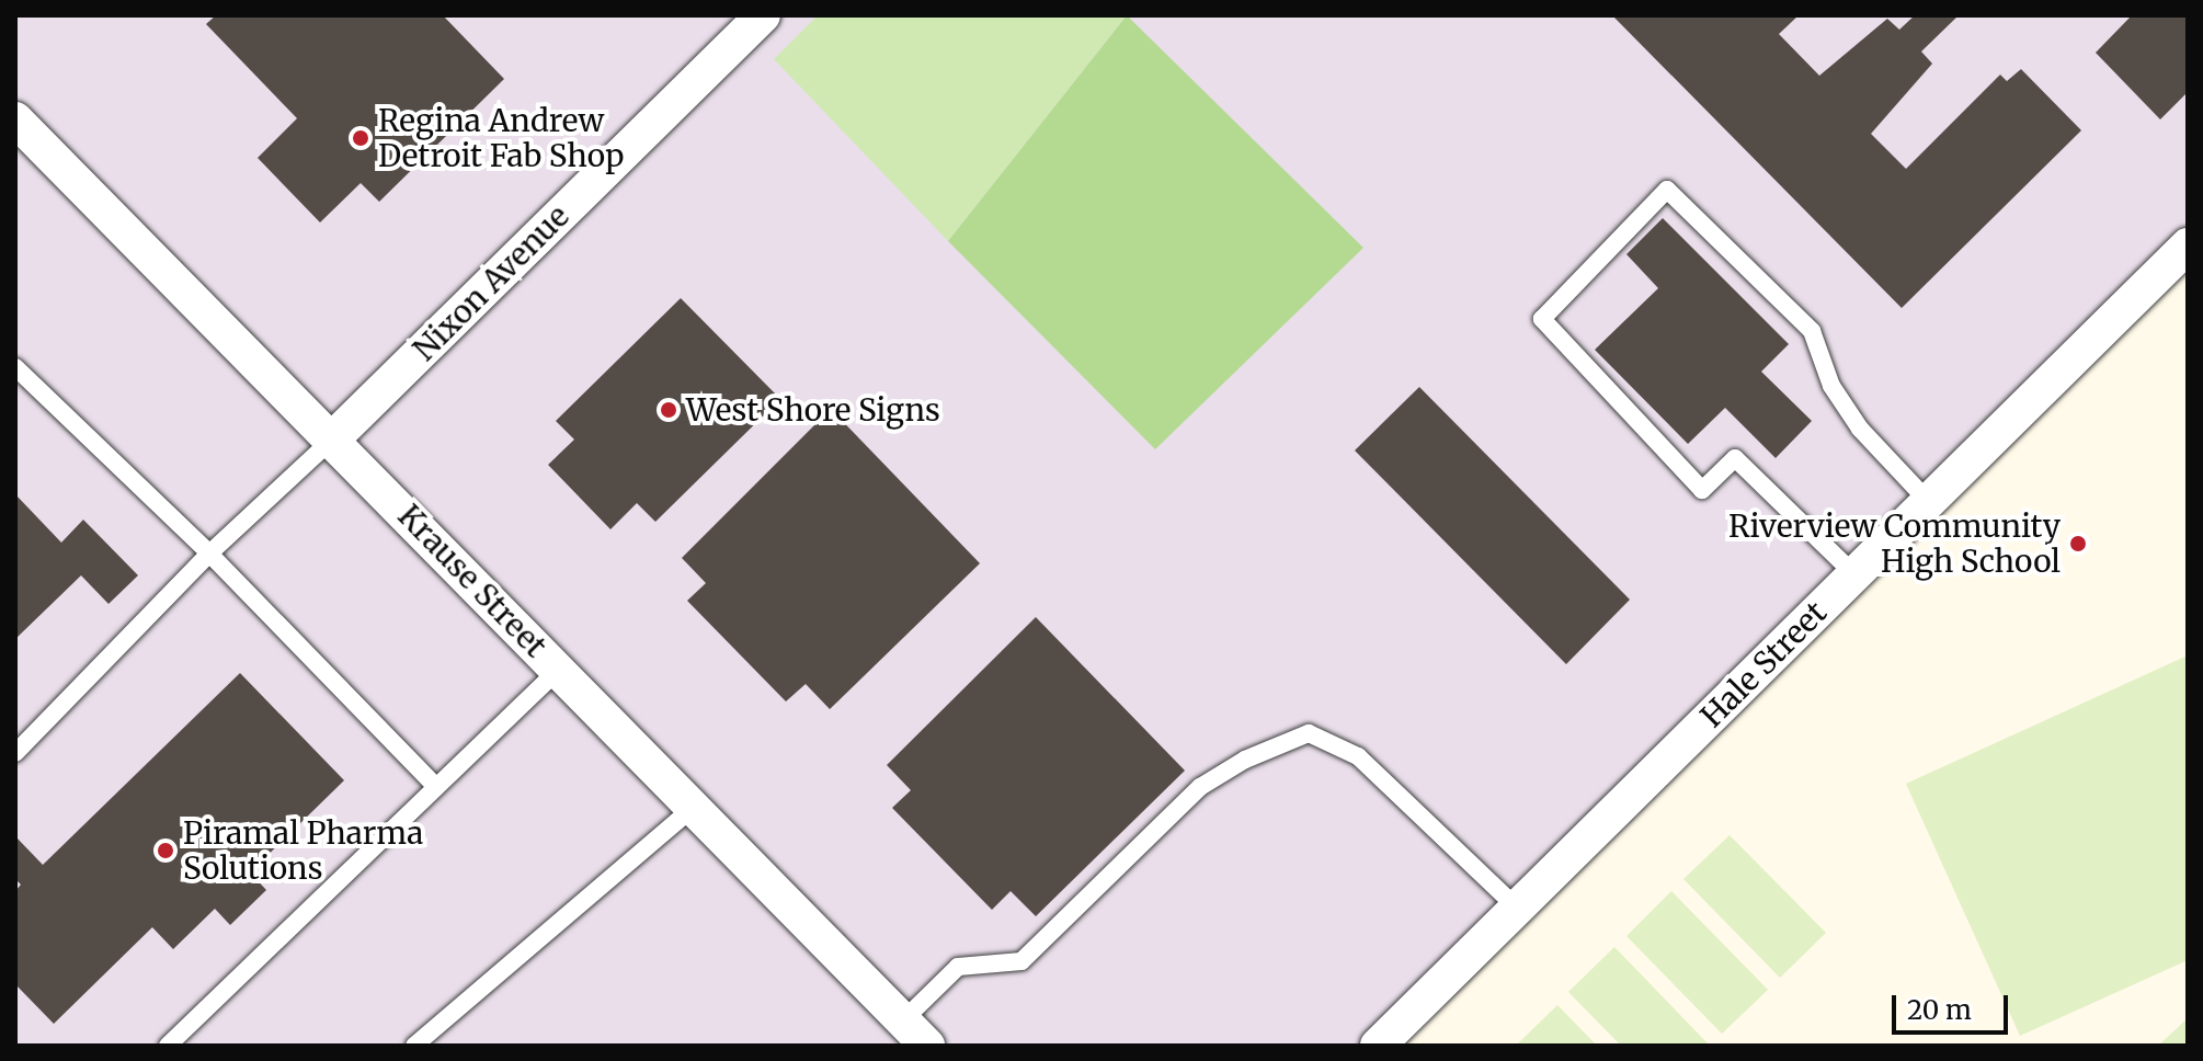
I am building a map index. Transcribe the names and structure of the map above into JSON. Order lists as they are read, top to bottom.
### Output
{
  "streets": {
    "street": ["Nixon Avenue", "Krause Street", "Hale Street"]
  },
  "crossings": [
    ["Nixon Avenue", "Krause Street"]
  ],
  "places": [
    "Regina Andrew Detroit Fab Shop",
    "West Shore Signs",
    "Riverview Community High School",
    "Piramal Pharma Solutions"
  ],
  "scale_bar": "20 m"
}
